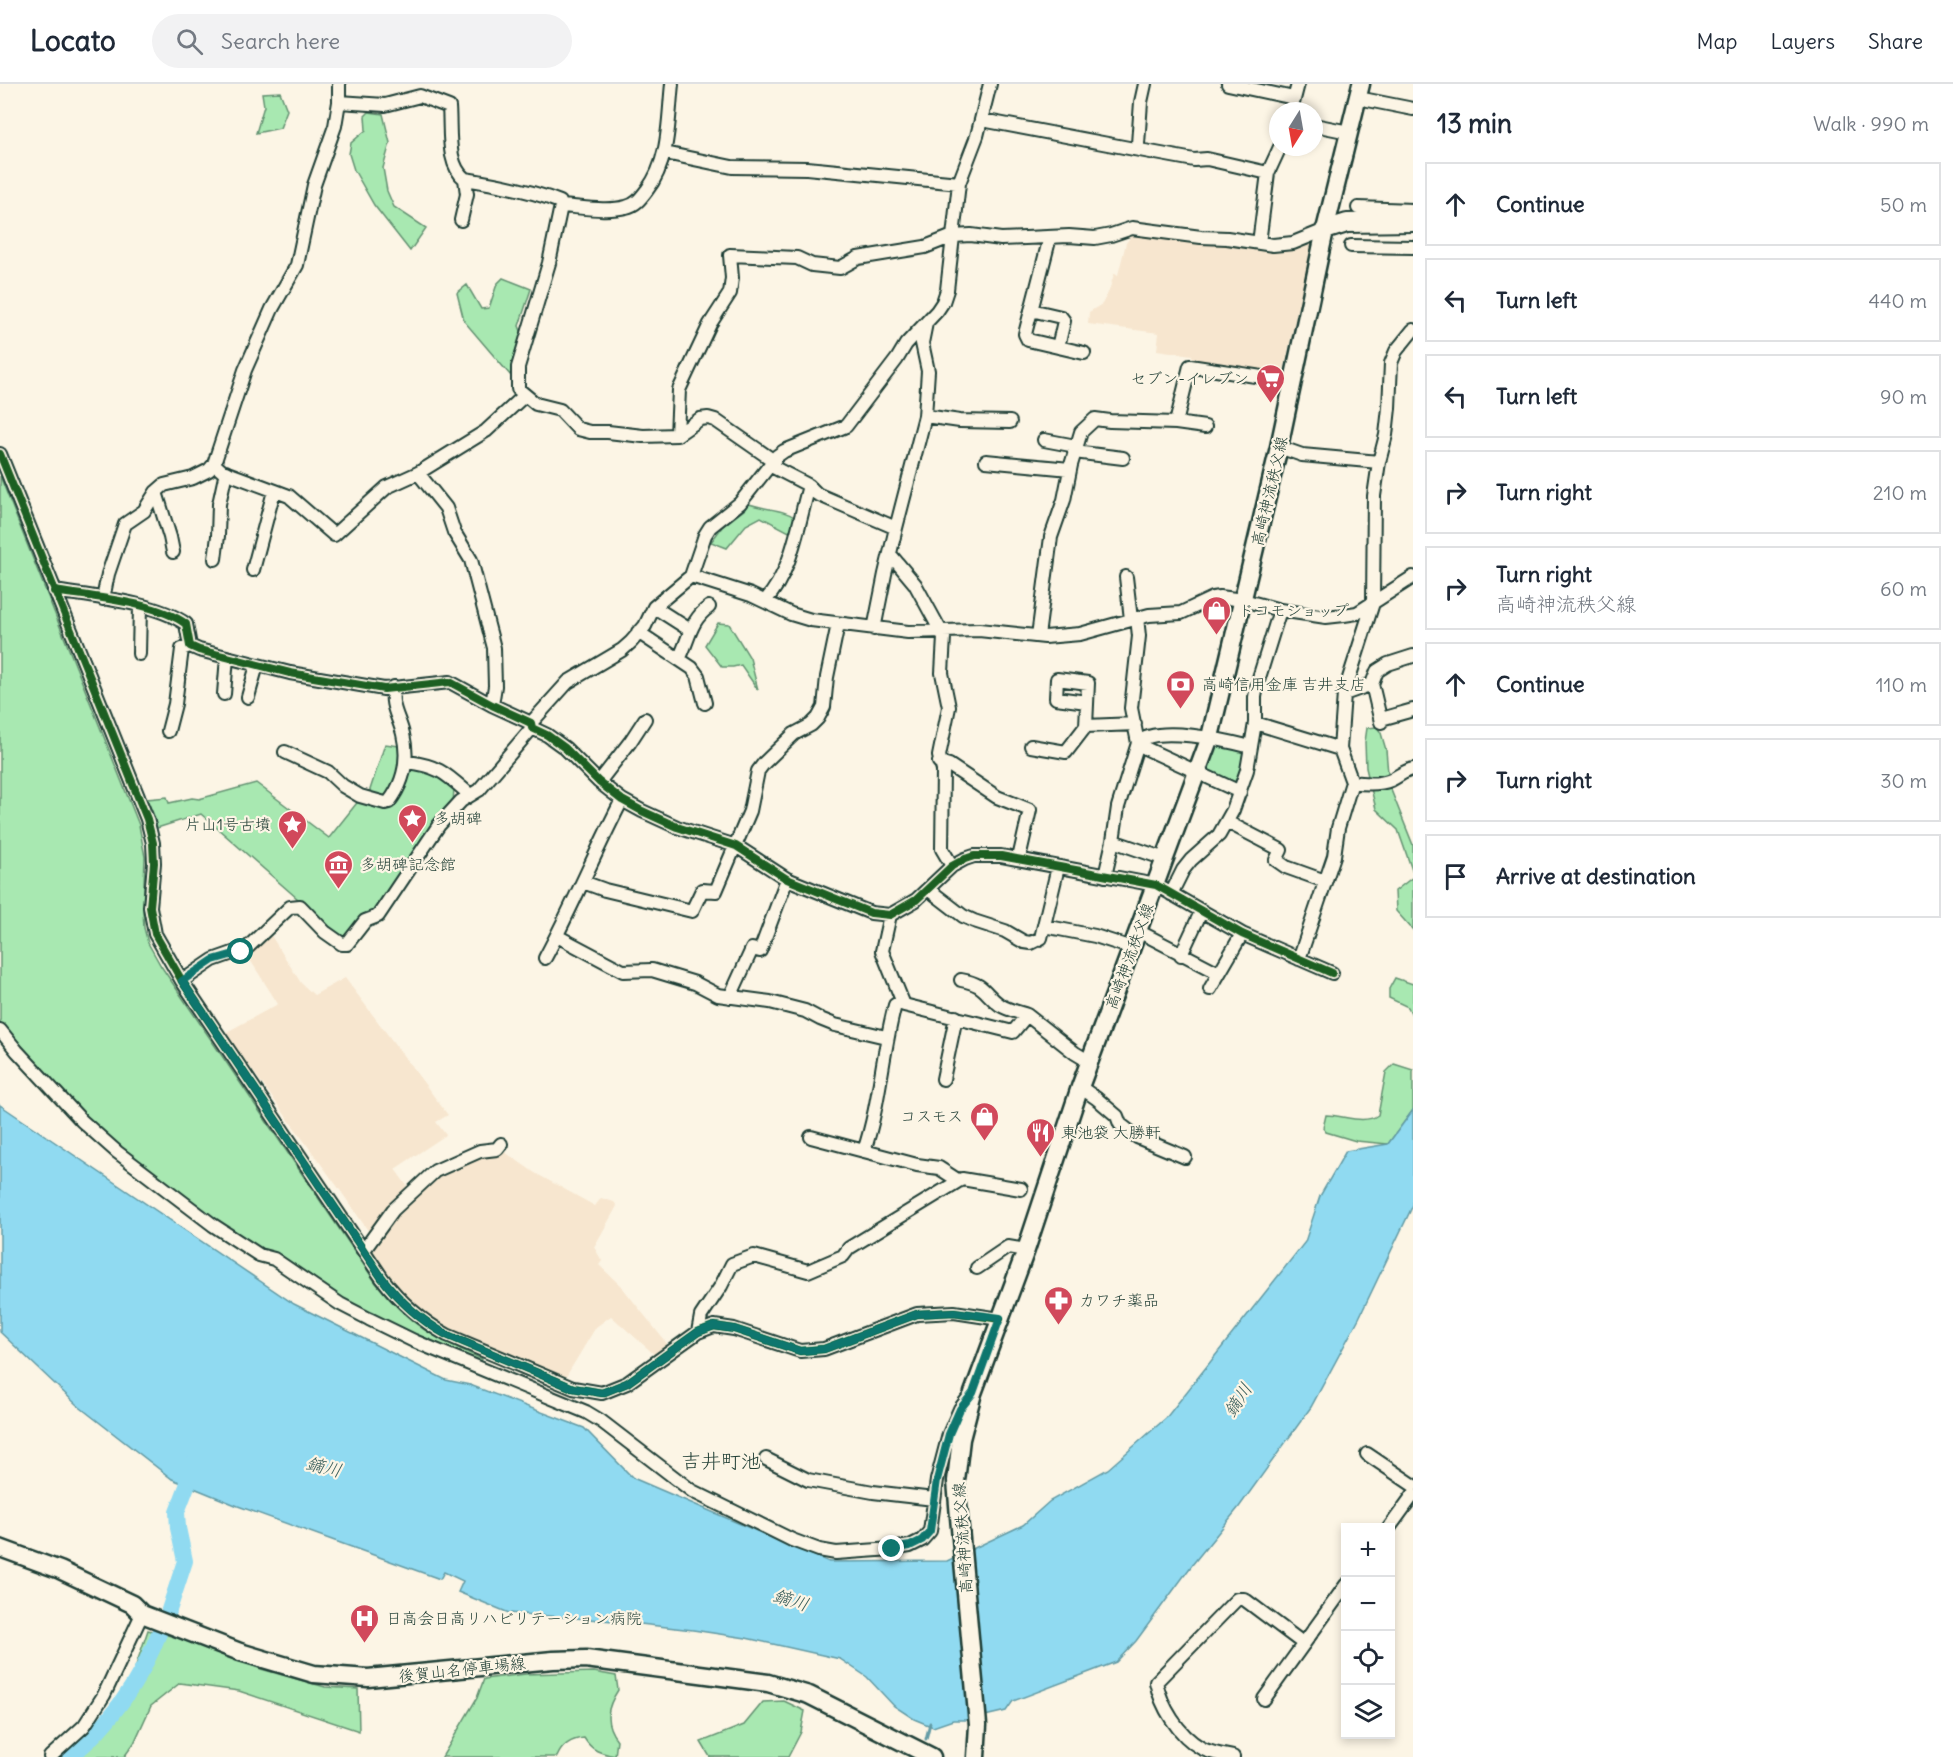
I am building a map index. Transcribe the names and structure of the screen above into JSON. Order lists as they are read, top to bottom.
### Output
{
  "streets": {
    "main road": ["高崎神流秩父線", "後賀山名停車場線"]
  },
  "districts": ["吉井町池"],
  "water": ["鏑川"],
  "places": {
    "supermarket": ["セブン-イレブン"],
    "shop": ["ドコモショップ", "コスモス"],
    "bank": ["高崎信用金庫 吉井支店"],
    "place": ["多胡碑", "片山1号古墳"],
    "museum": ["多胡碑記念館"],
    "restaurant": ["東池袋 大勝軒"],
    "pharmacy": ["カワチ薬品"],
    "hospital": ["日高会日高リハビリテーション病院"]
  },
  "north": "bottom",
  "page": {
    "header": "Locato",
    "search": "Search here",
    "nav": ["Map", "Layers", "Share"],
    "heading": ["13 min", "Walk · 990 m"],
    "list": [
      ["Continue", "50 m"],
      ["Turn left", "440 m"],
      ["Turn left", "90 m"],
      ["Turn right", "210 m"],
      ["Turn right", "高崎神流秩父線", "60 m"],
      ["Continue", "110 m"],
      ["Turn right", "30 m"],
      "Arrive at destination"
    ],
    "map_buttons": ["+", "−"]
  }
}
